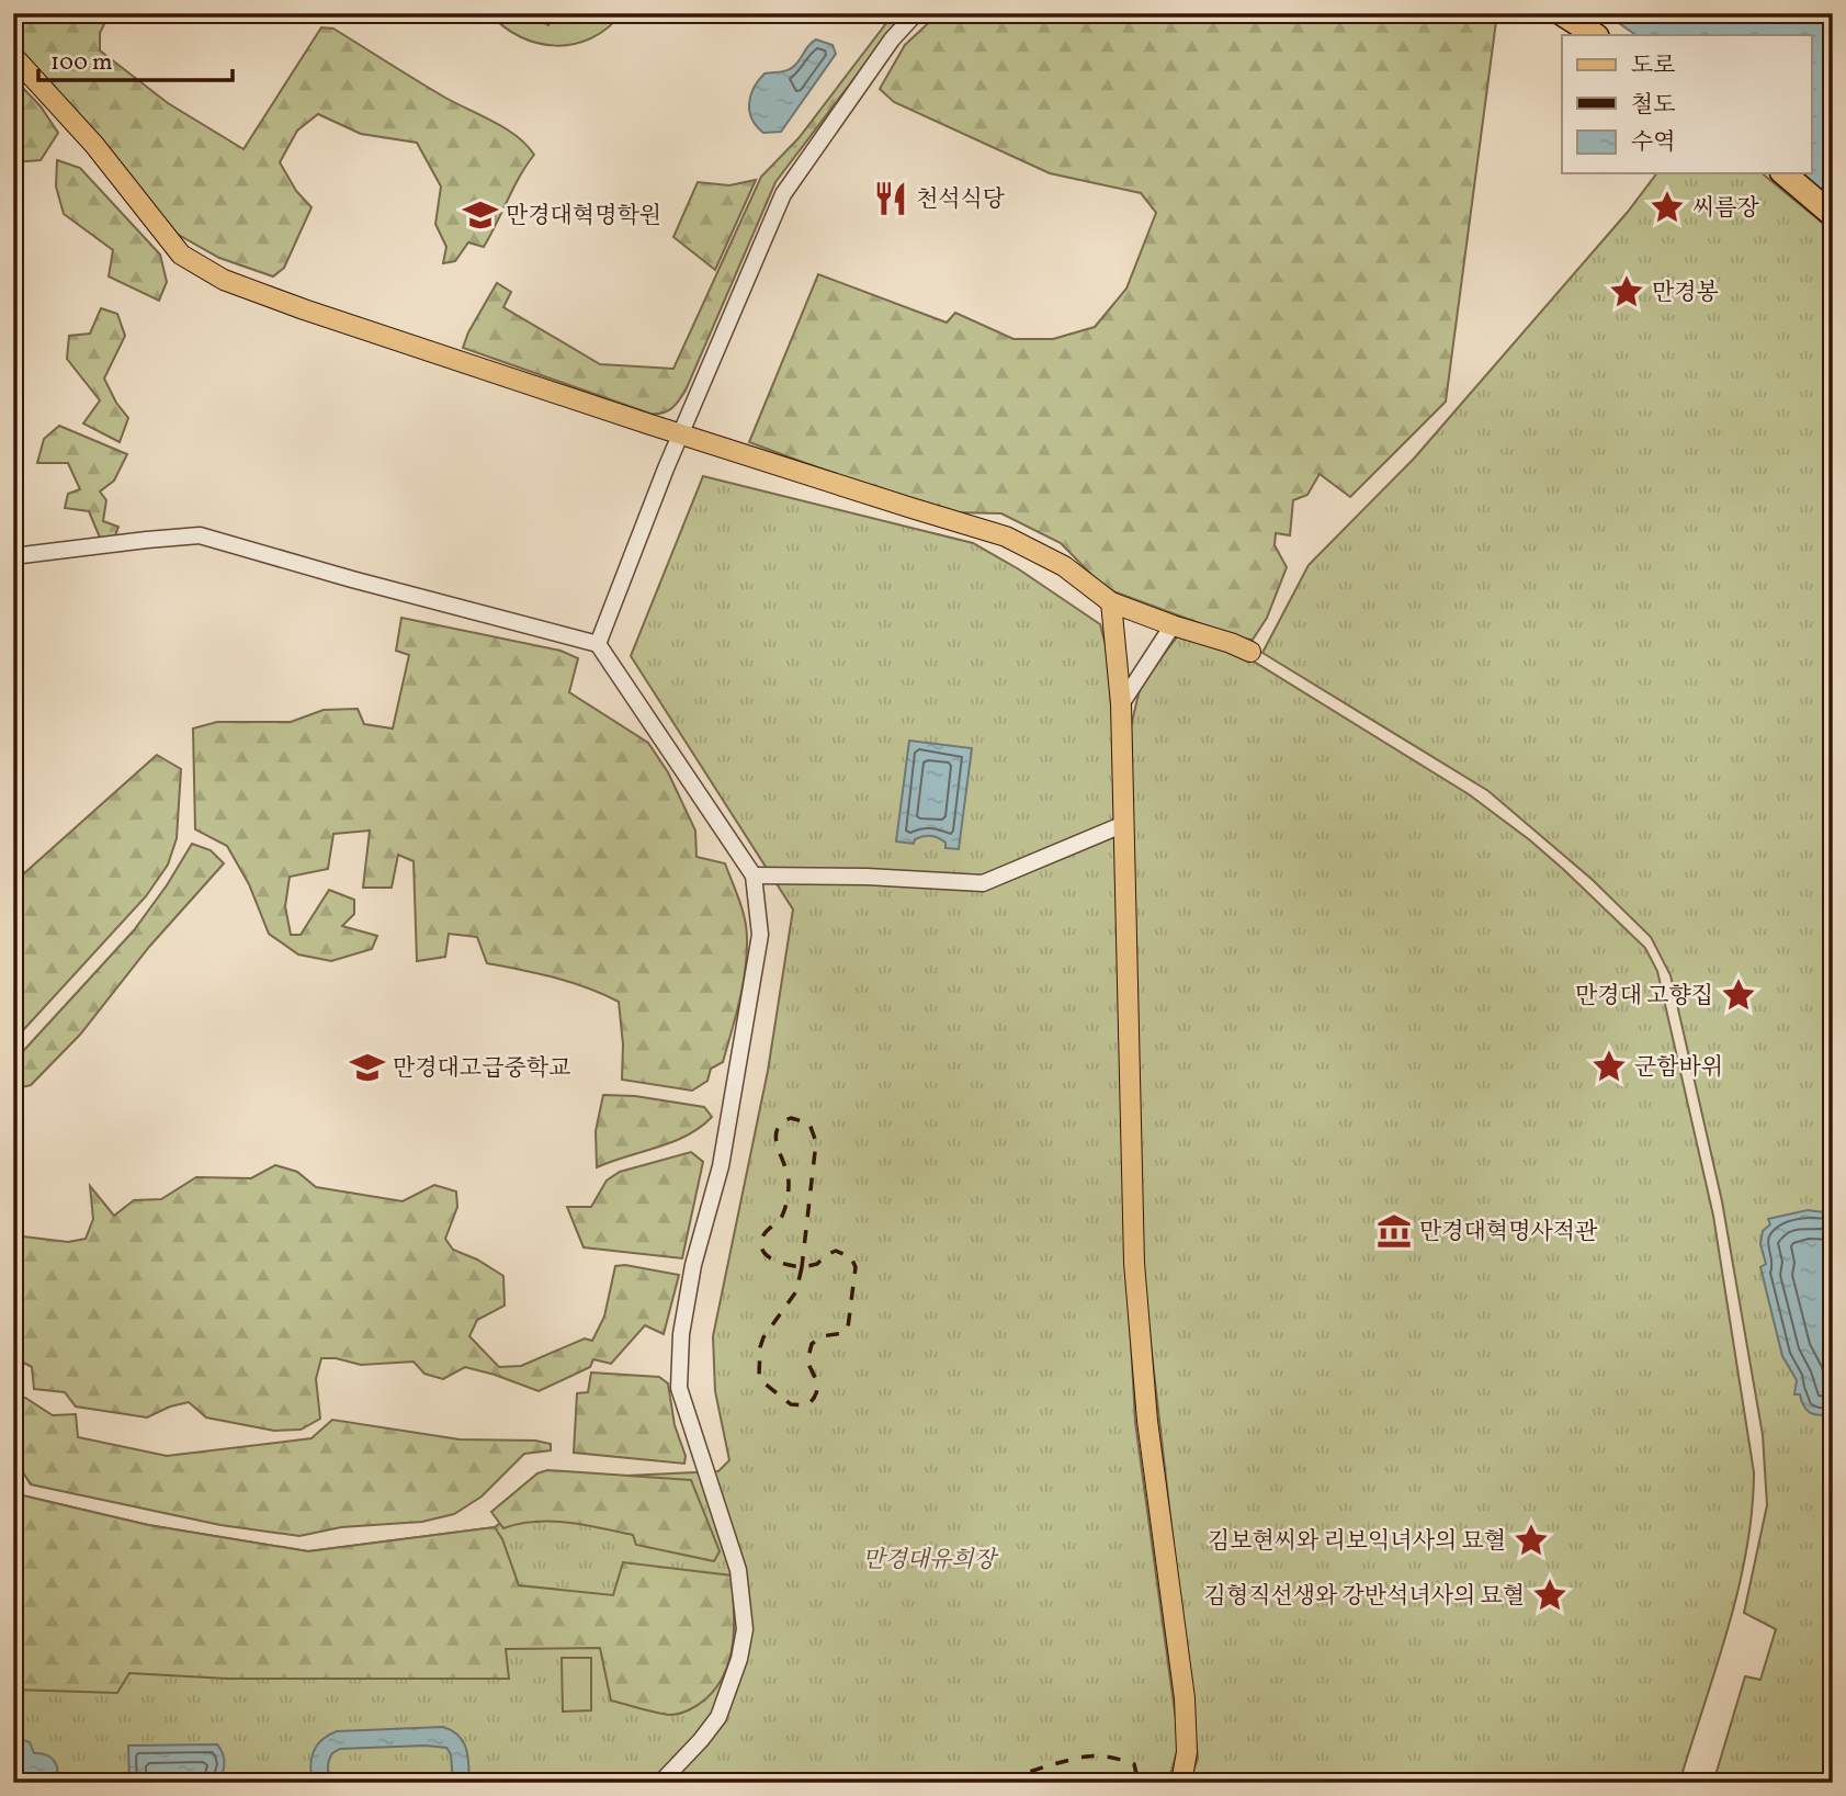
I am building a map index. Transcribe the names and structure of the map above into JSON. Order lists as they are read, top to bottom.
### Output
{
  "parks": ["만경대유희장"],
  "places": {
    "restaurant": ["천석식당"],
    "place": [
      "씨름장",
      "만경봉",
      "만경대 고향집",
      "군함바위",
      "김보현씨와 리보익녀사의 묘혈",
      "김형직선생와 강반석녀사의 묘혈"
    ],
    "school or university": ["만경대혁명학원", "만경대고급중학교"],
    "museum": ["만경대혁명사적관"]
  },
  "legend": ["도로", "철도", "수역"],
  "scale_bar": "100 m"
}
